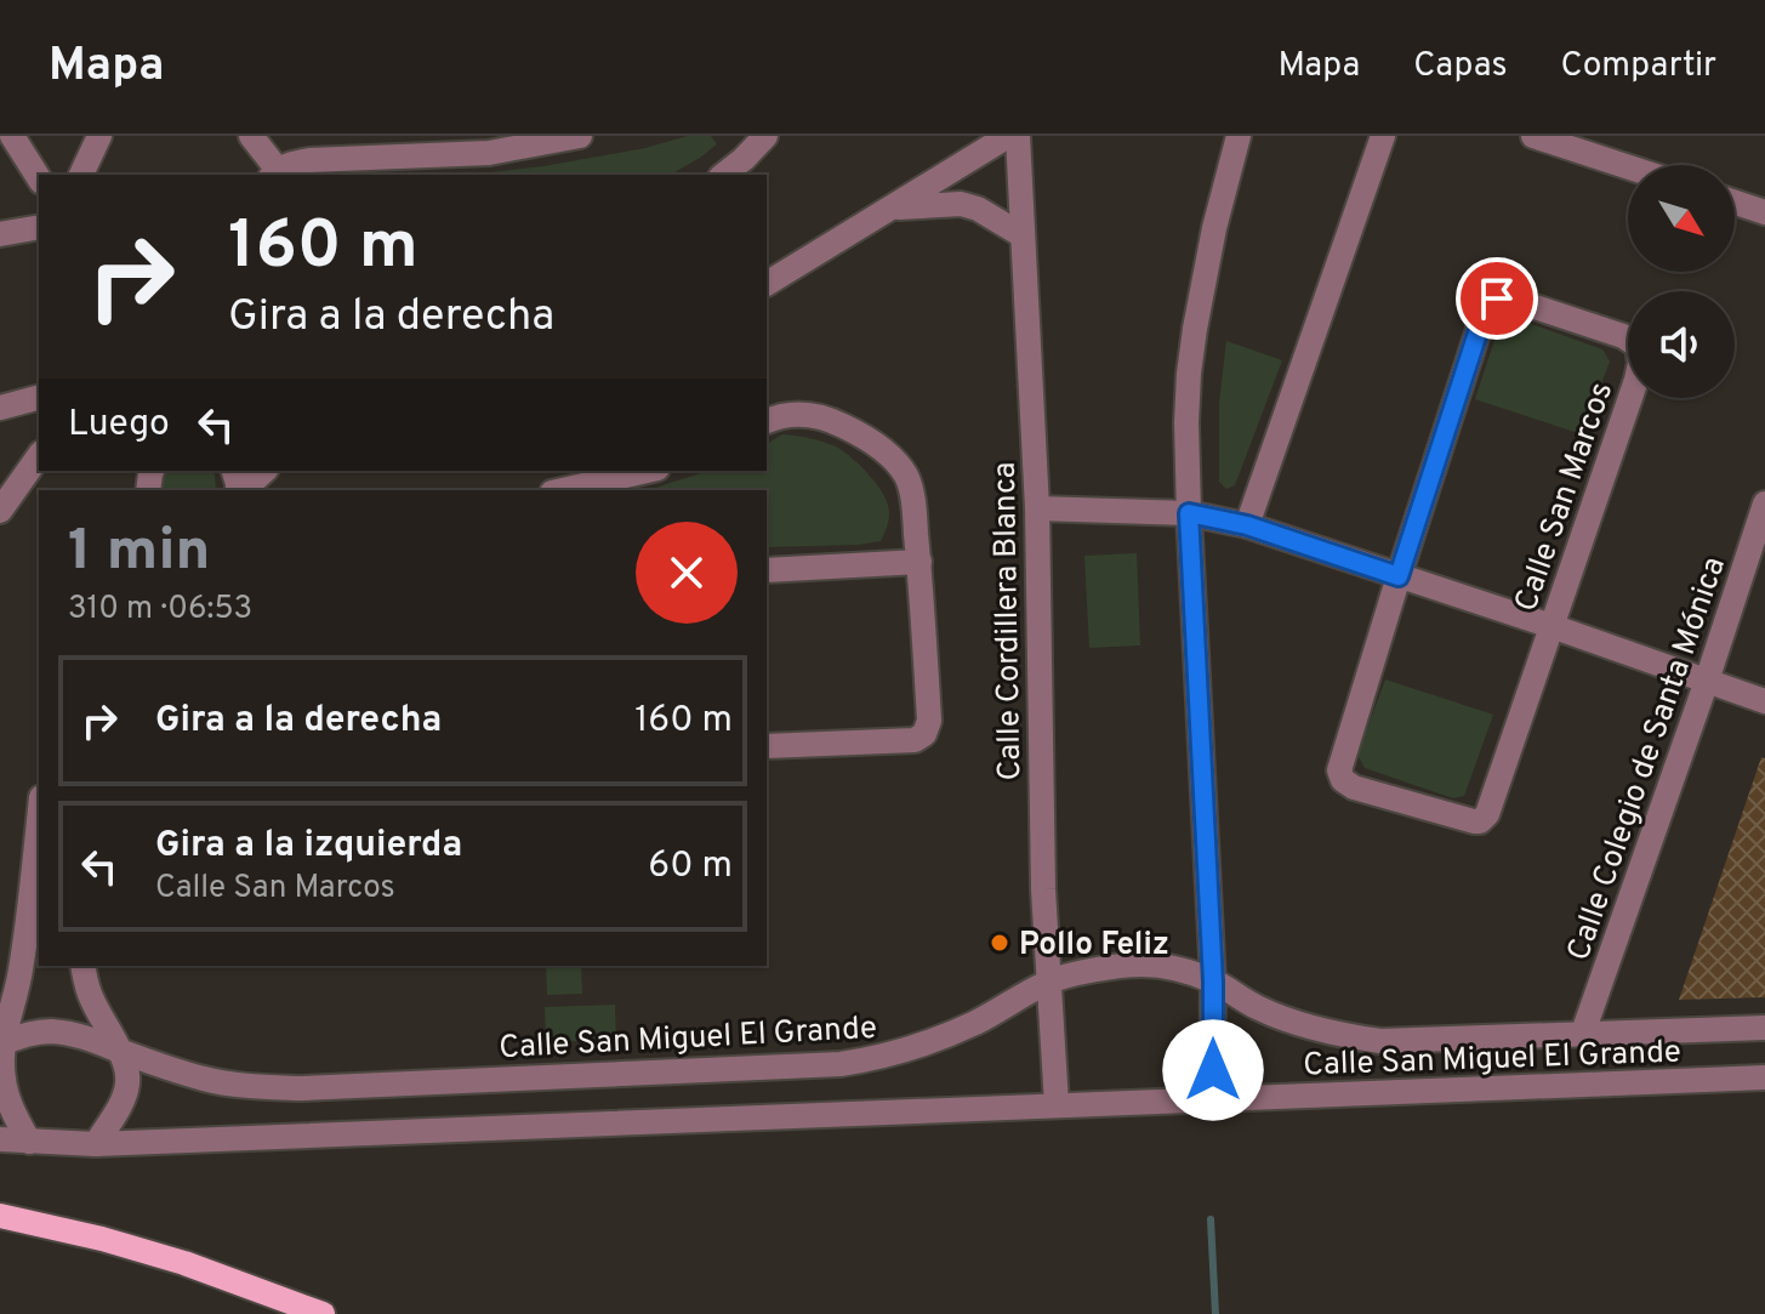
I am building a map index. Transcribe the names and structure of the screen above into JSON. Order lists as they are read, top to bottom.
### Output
{
  "streets": {
    "street": [
      "Calle San Marcos",
      "Calle Cordillera Blanca",
      "Calle Colegio de Santa Mónica",
      "Calle San Miguel El Grande"
    ]
  },
  "crossings": [
    ["Calle Cordillera Blanca", "Calle San Miguel El Grande"],
    ["Calle Colegio de Santa Mónica", "Calle San Miguel El Grande"]
  ],
  "places": ["Pollo Feliz"],
  "north": "bottom right",
  "page": {
    "header": "Mapa",
    "nav": ["Mapa", "Capas", "Compartir"],
    "turn": ["160 m", "Gira a la derecha"],
    "then": "Luego",
    "heading": ["1 min", "310 m · 06:53"],
    "list": [
      {
        "name": "Gira a la derecha",
        "value": "160 m"
      },
      {
        "name": "Gira a la izquierda",
        "note": "Calle San Marcos",
        "value": "60 m"
      }
    ]
  }
}
